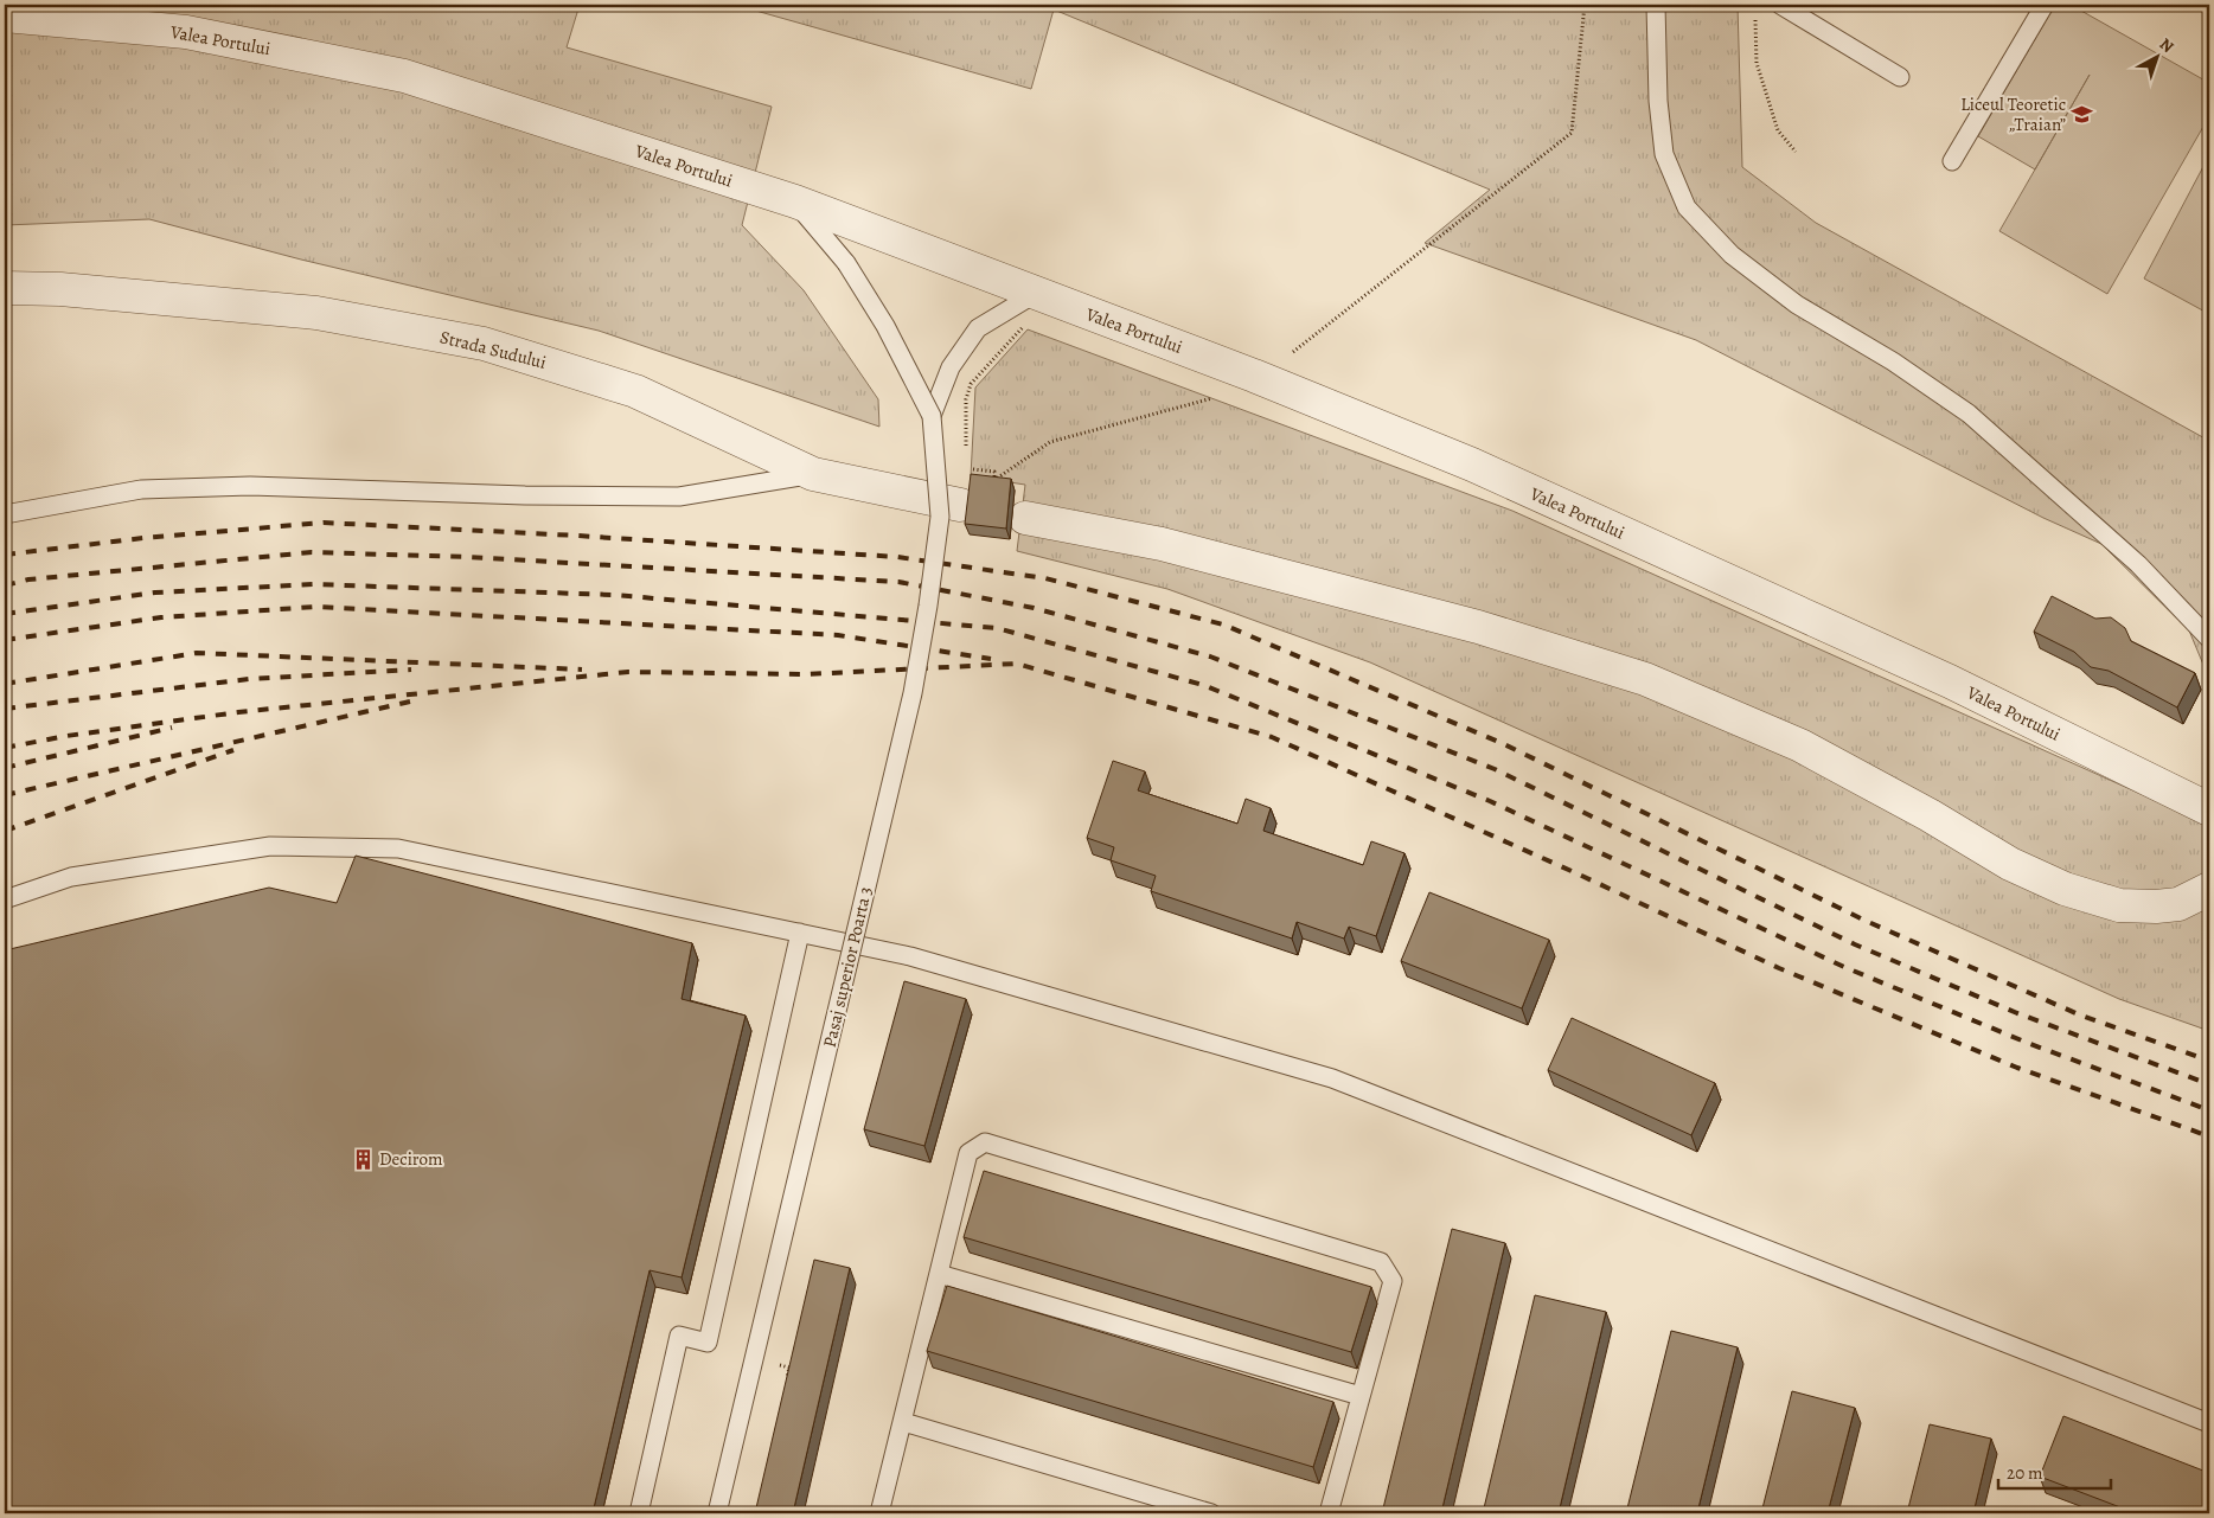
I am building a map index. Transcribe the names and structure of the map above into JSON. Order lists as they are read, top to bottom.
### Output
{
  "streets": {
    "street": ["Valea Portului", "Strada Sudului"],
    "lane": ["Pasaj superior Poarta 3"]
  },
  "crossings": [
    ["Valea Portului", "Pasaj superior Poarta 3"]
  ],
  "places": {
    "school or university": ["Liceul Teoretic „Traian”"],
    "building": ["Decirom"]
  },
  "scale_bar": "20 m",
  "north": "top right"
}
